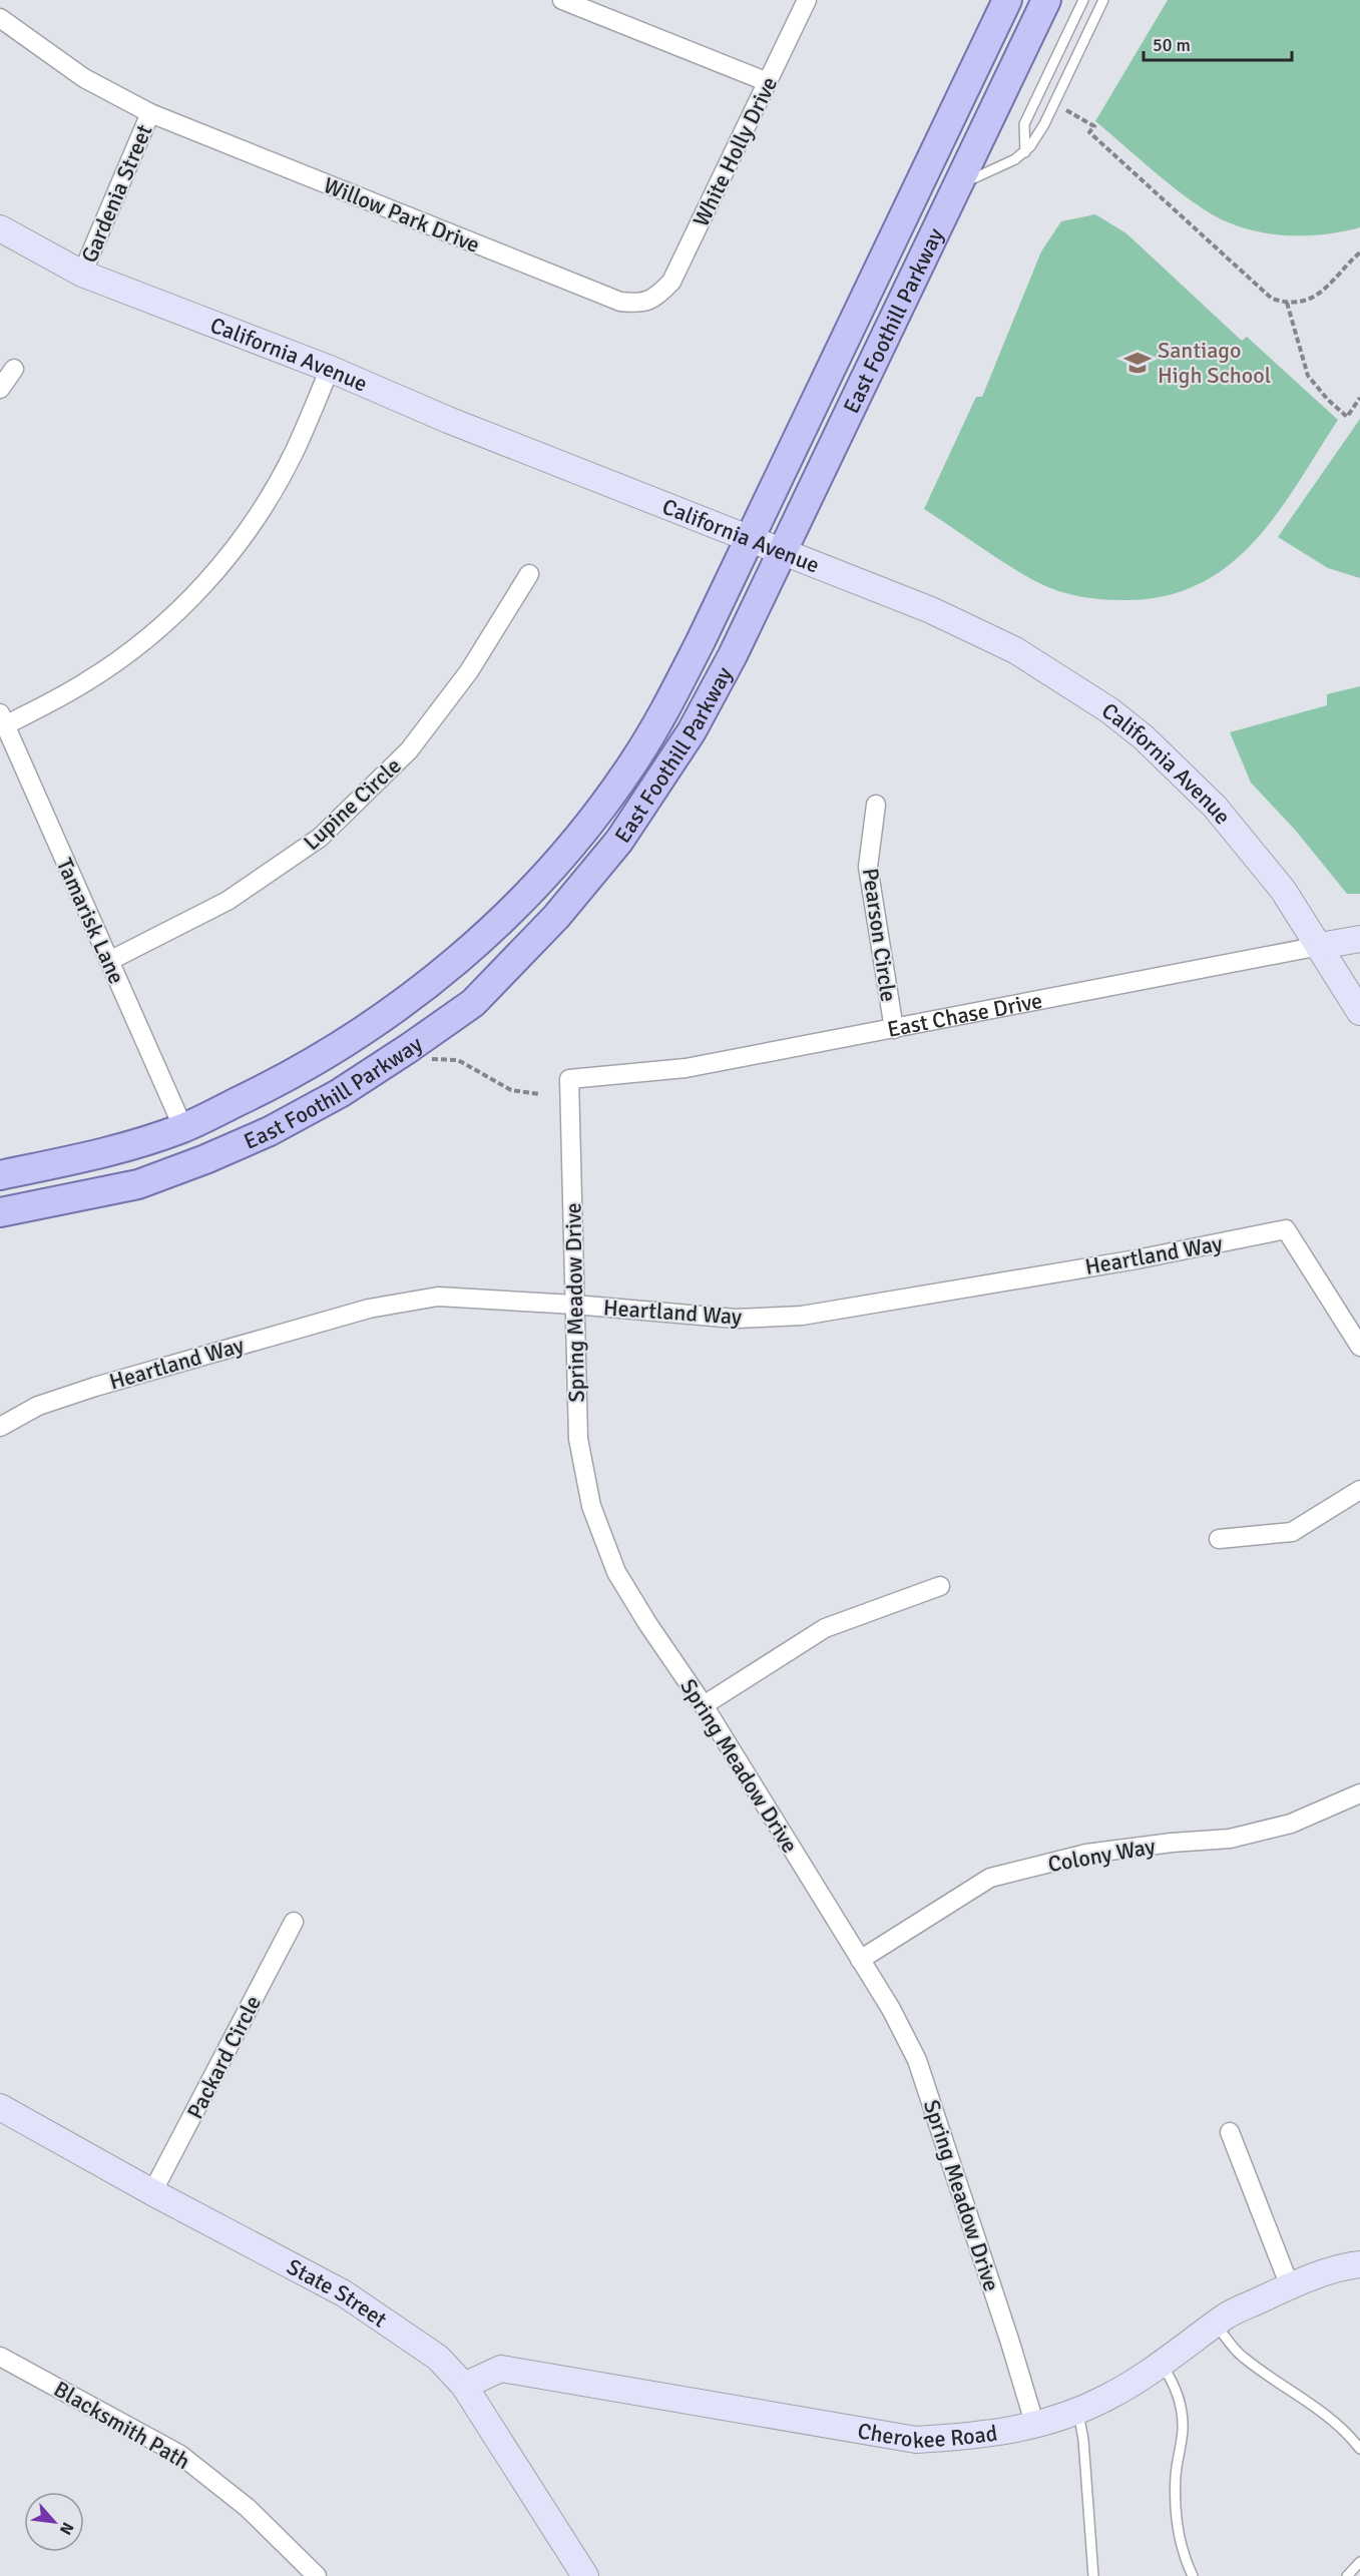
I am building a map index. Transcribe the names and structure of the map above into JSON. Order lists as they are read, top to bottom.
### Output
{
  "streets": {
    "main road": ["East Foothill Parkway"],
    "street": [
      "White Holly Drive",
      "Gardenia Street",
      "Willow Park Drive",
      "California Avenue",
      "Lupine Circle",
      "Tamarisk Lane",
      "Pearson Circle",
      "East Chase Drive",
      "Heartland Way",
      "Spring Meadow Drive",
      "Colony Way",
      "Packard Circle",
      "State Street",
      "Blacksmith Path",
      "Cherokee Road"
    ]
  },
  "crossings": [
    ["White Holly Drive", "Willow Park Drive"],
    ["Gardenia Street", "Willow Park Drive"],
    ["Gardenia Street", "California Avenue"],
    ["East Foothill Parkway", "California Avenue"],
    ["East Foothill Parkway", "Tamarisk Lane"],
    ["California Avenue", "East Chase Drive"],
    ["Lupine Circle", "Tamarisk Lane"],
    ["Pearson Circle", "East Chase Drive"],
    ["East Chase Drive", "Spring Meadow Drive"],
    ["Heartland Way", "Spring Meadow Drive"],
    ["Spring Meadow Drive", "Colony Way"],
    ["Spring Meadow Drive", "Cherokee Road"],
    ["Packard Circle", "State Street"],
    ["State Street", "Cherokee Road"]
  ],
  "places": {
    "school or university": ["Santiago High School"]
  },
  "scale_bar": "50 m",
  "north": "bottom right"
}
